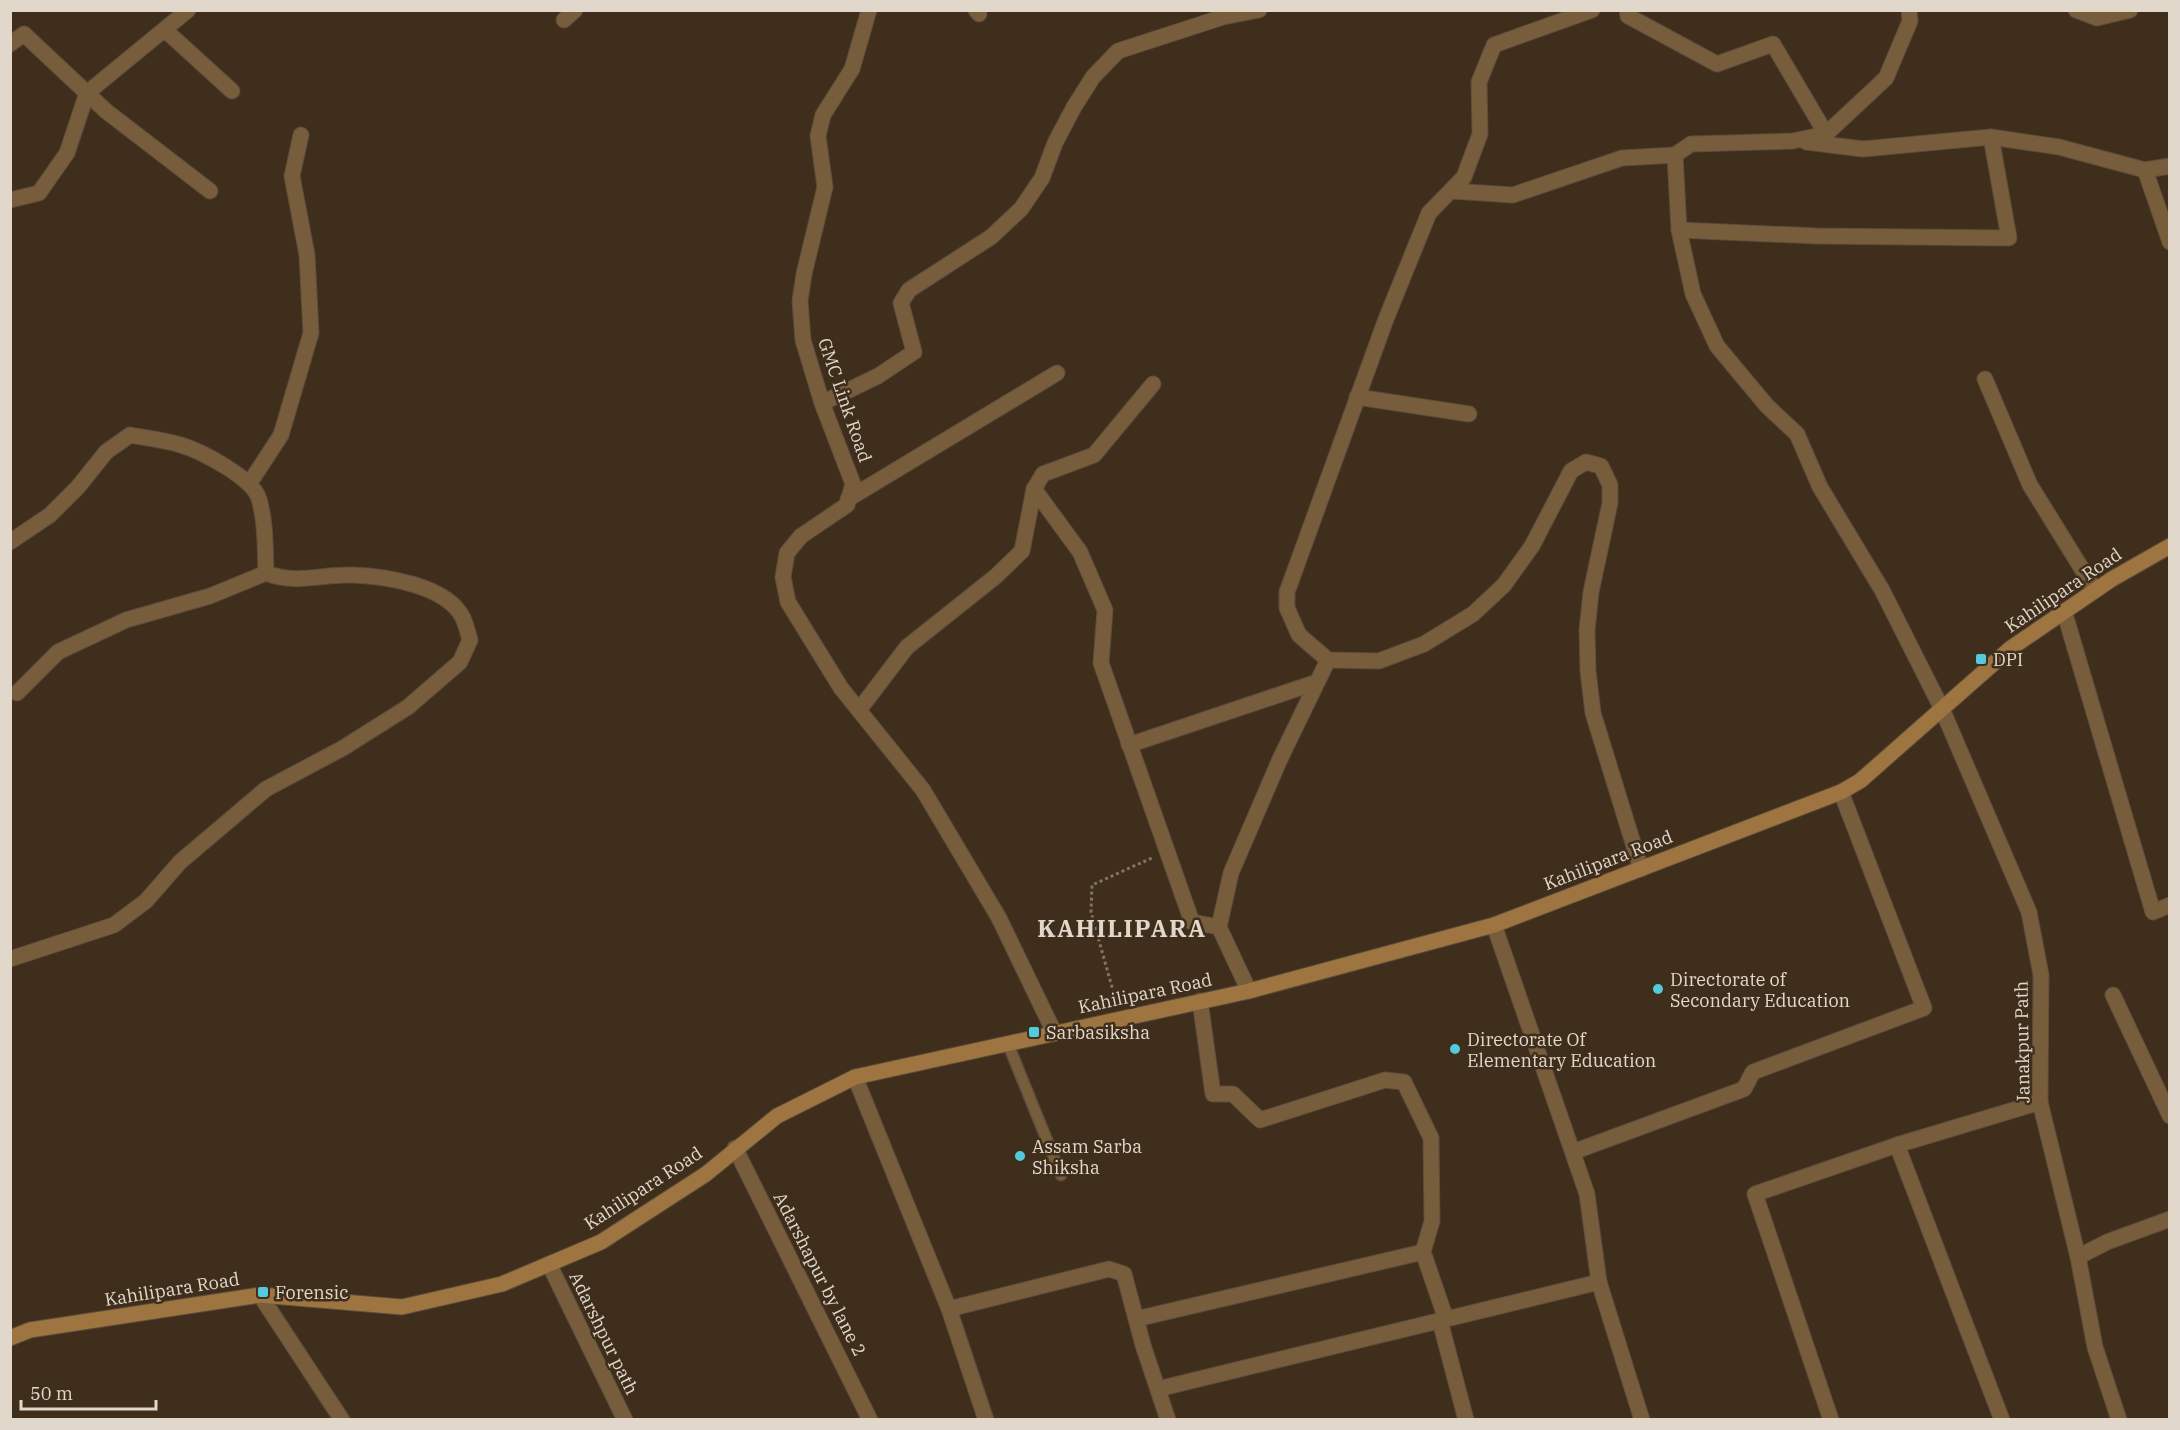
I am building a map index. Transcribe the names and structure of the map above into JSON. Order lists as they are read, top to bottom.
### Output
{
  "streets": {
    "main road": ["Kahilipara Road"],
    "street": [
      "GMC Link Road",
      "Janakpur Path",
      "Adarshapur by lane 2",
      "Adarshpur path"
    ]
  },
  "crossings": [
    ["Kahilipara Road", "Janakpur Path"],
    ["Kahilipara Road", "Adarshapur by lane 2"],
    ["Kahilipara Road", "Adarshpur path"]
  ],
  "districts": ["KAHILIPARA"],
  "places": {
    "transit": ["DPI", "Sarbasiksha", "Forensic"],
    "other": ["Directorate of Secondary Education", "Directorate Of Elementary Education", "Assam Sarba Shiksha"]
  },
  "scale_bar": "50 m"
}
